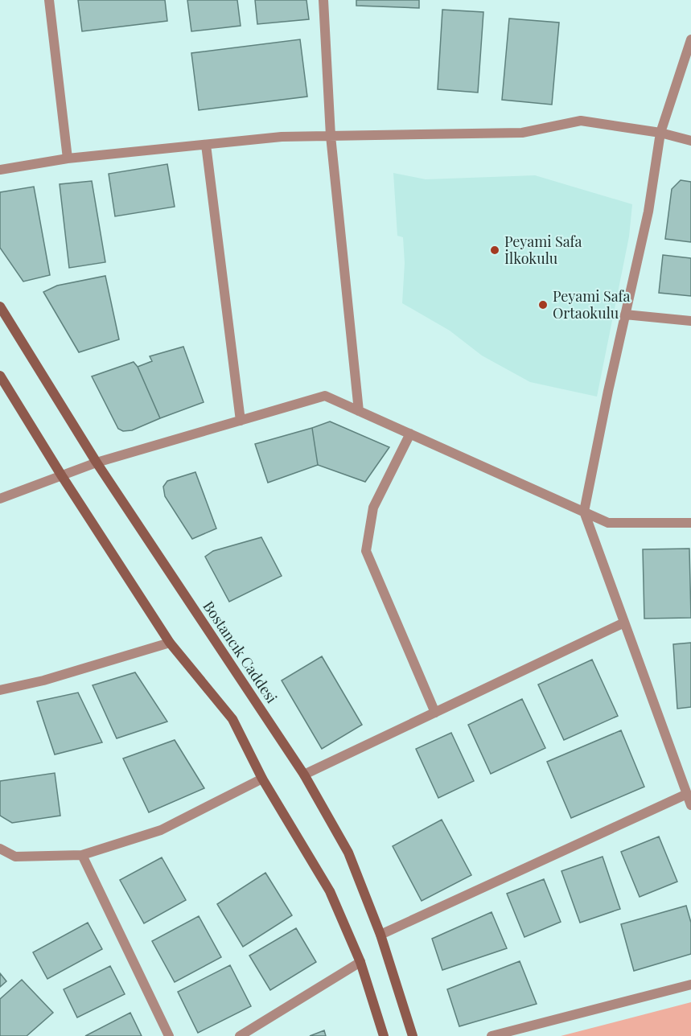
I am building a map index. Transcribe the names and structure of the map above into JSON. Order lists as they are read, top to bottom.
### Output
{
  "streets": {
    "main road": ["Bostancık Caddesi"]
  },
  "places": ["Peyami Safa İlkokulu", "Peyami Safa Ortaokulu"]
}
